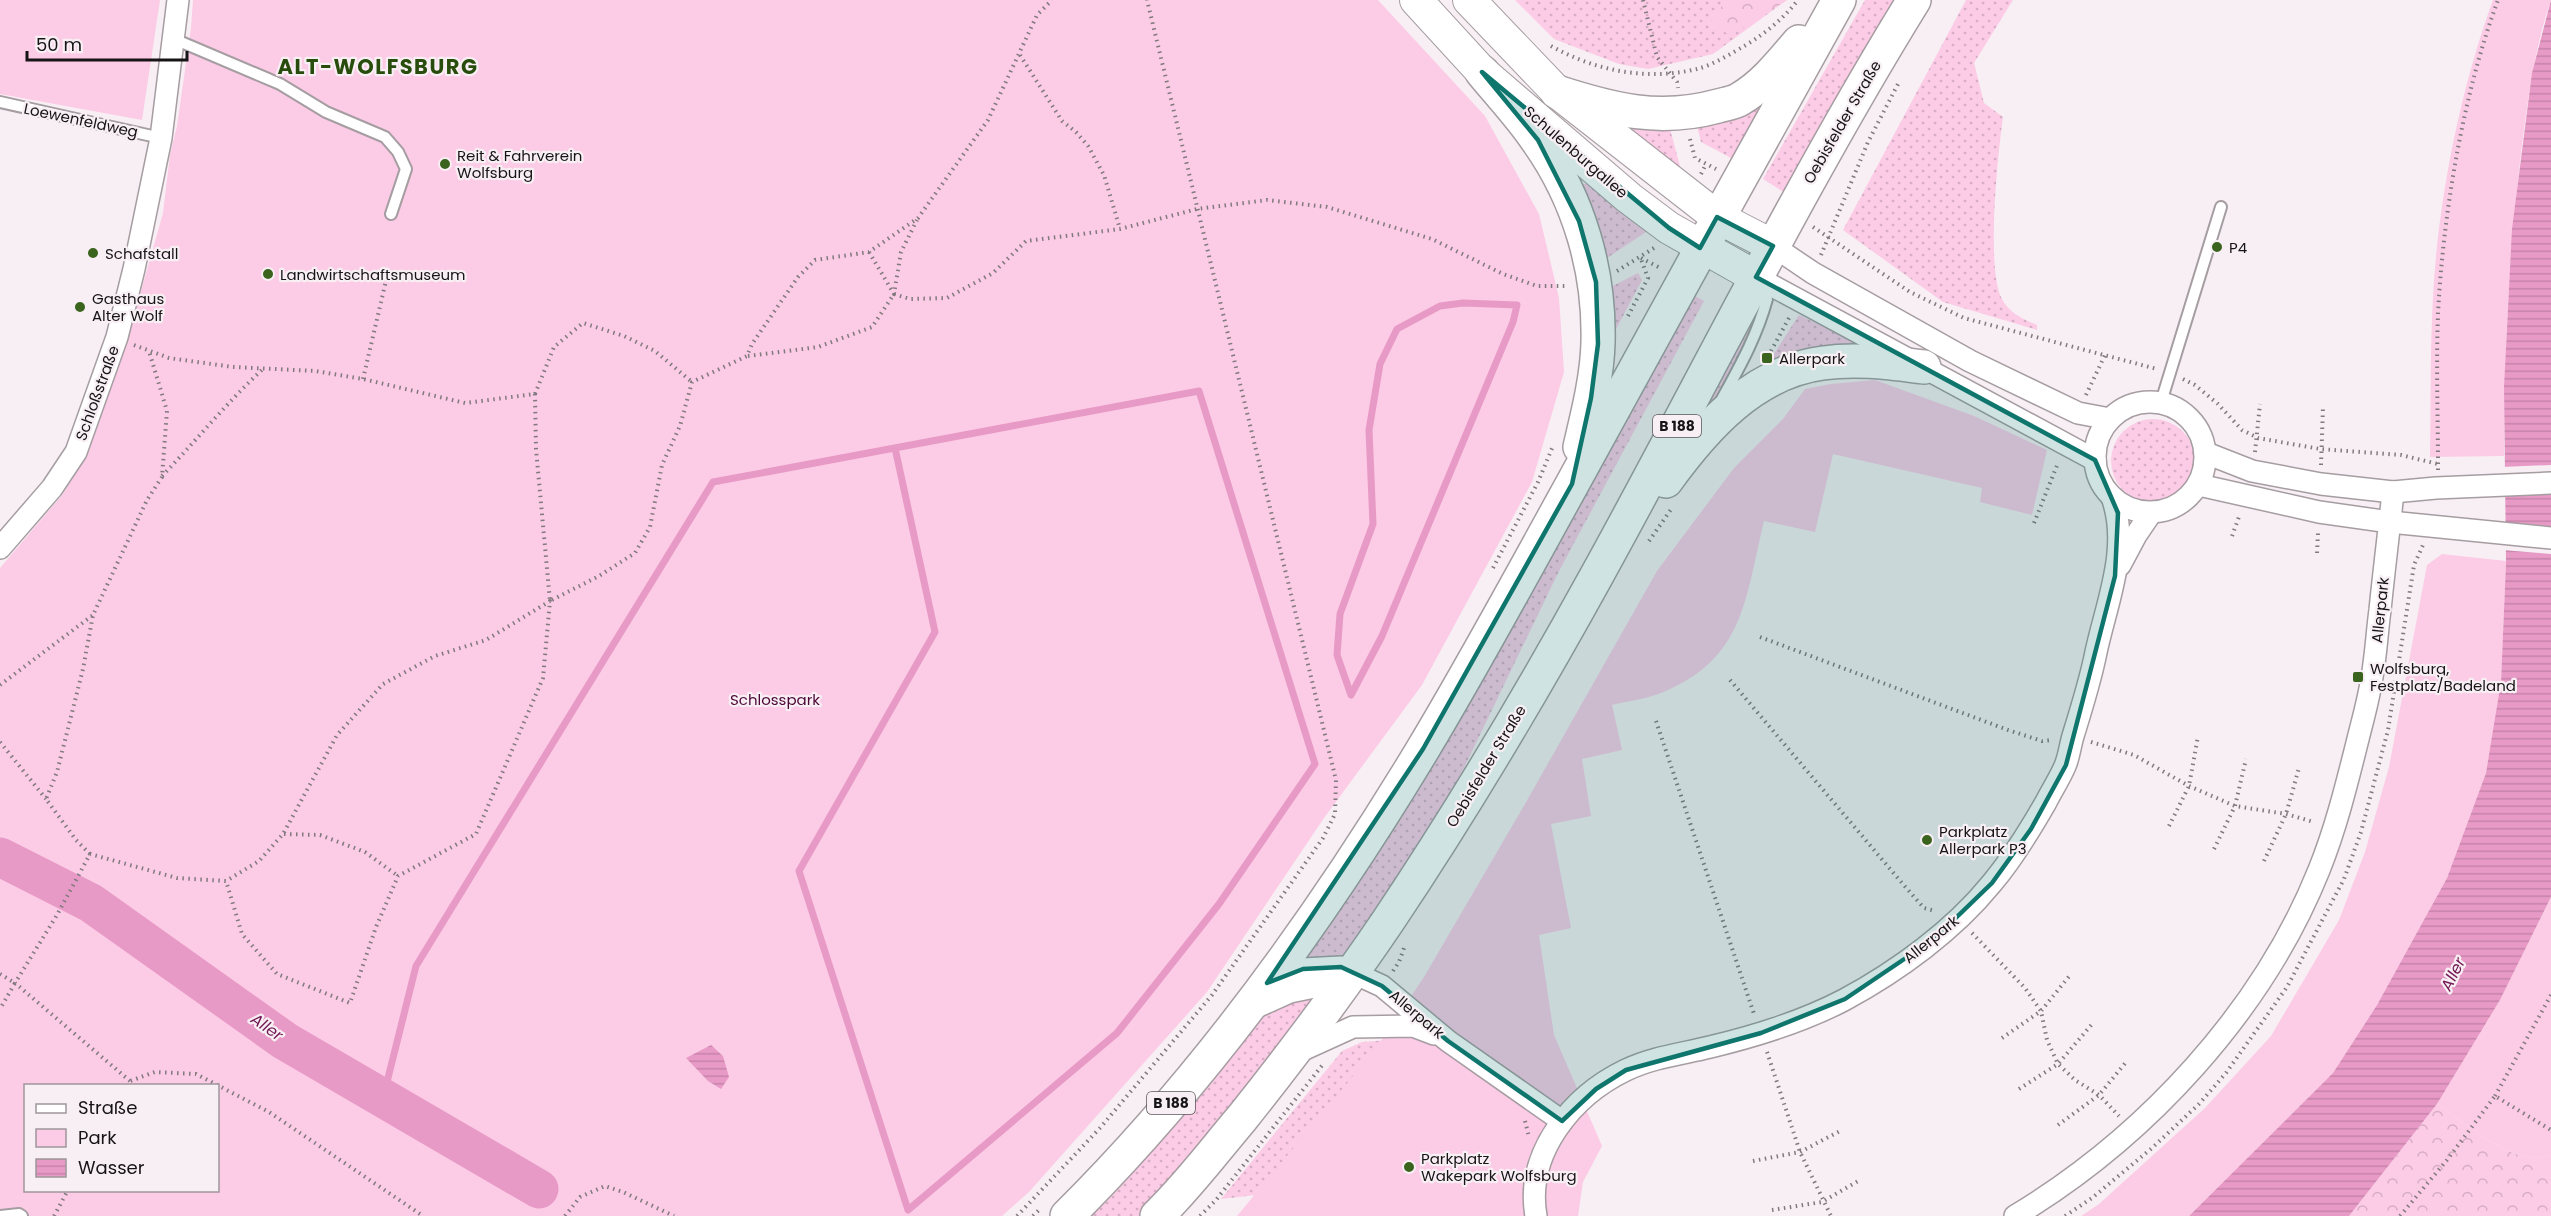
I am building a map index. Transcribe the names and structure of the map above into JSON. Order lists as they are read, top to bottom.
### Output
{
  "streets": {
    "main road": ["Oebisfelder Straße", "B 188"],
    "street": ["Schulenburgallee", "Schloßstraße", "Allerpark"],
    "lane": ["Loewenfeldweg"]
  },
  "crossings": [
    ["Loewenfeldweg", "Schloßstraße"],
    ["Oebisfelder Straße", "Schulenburgallee"],
    ["Oebisfelder Straße", "B 188"],
    ["Oebisfelder Straße", "Allerpark"],
    ["Schulenburgallee", "B 188"],
    ["B 188", "Allerpark"]
  ],
  "districts": ["ALT-WOLFSBURG"],
  "water": ["Aller"],
  "parks": ["Schlosspark"],
  "places": {
    "other": [
      "Reit & Fahrverein Wolfsburg",
      "P4",
      "Schafstall",
      "Landwirtschaftsmuseum",
      "Gasthaus Alter Wolf",
      "Parkplatz Allerpark P3",
      "Parkplatz Wakepark Wolfsburg"
    ],
    "transit": ["Allerpark", "Wolfsburg, Festplatz/Badeland"]
  },
  "legend": ["Straße", "Park", "Wasser"],
  "scale_bar": "50 m"
}
